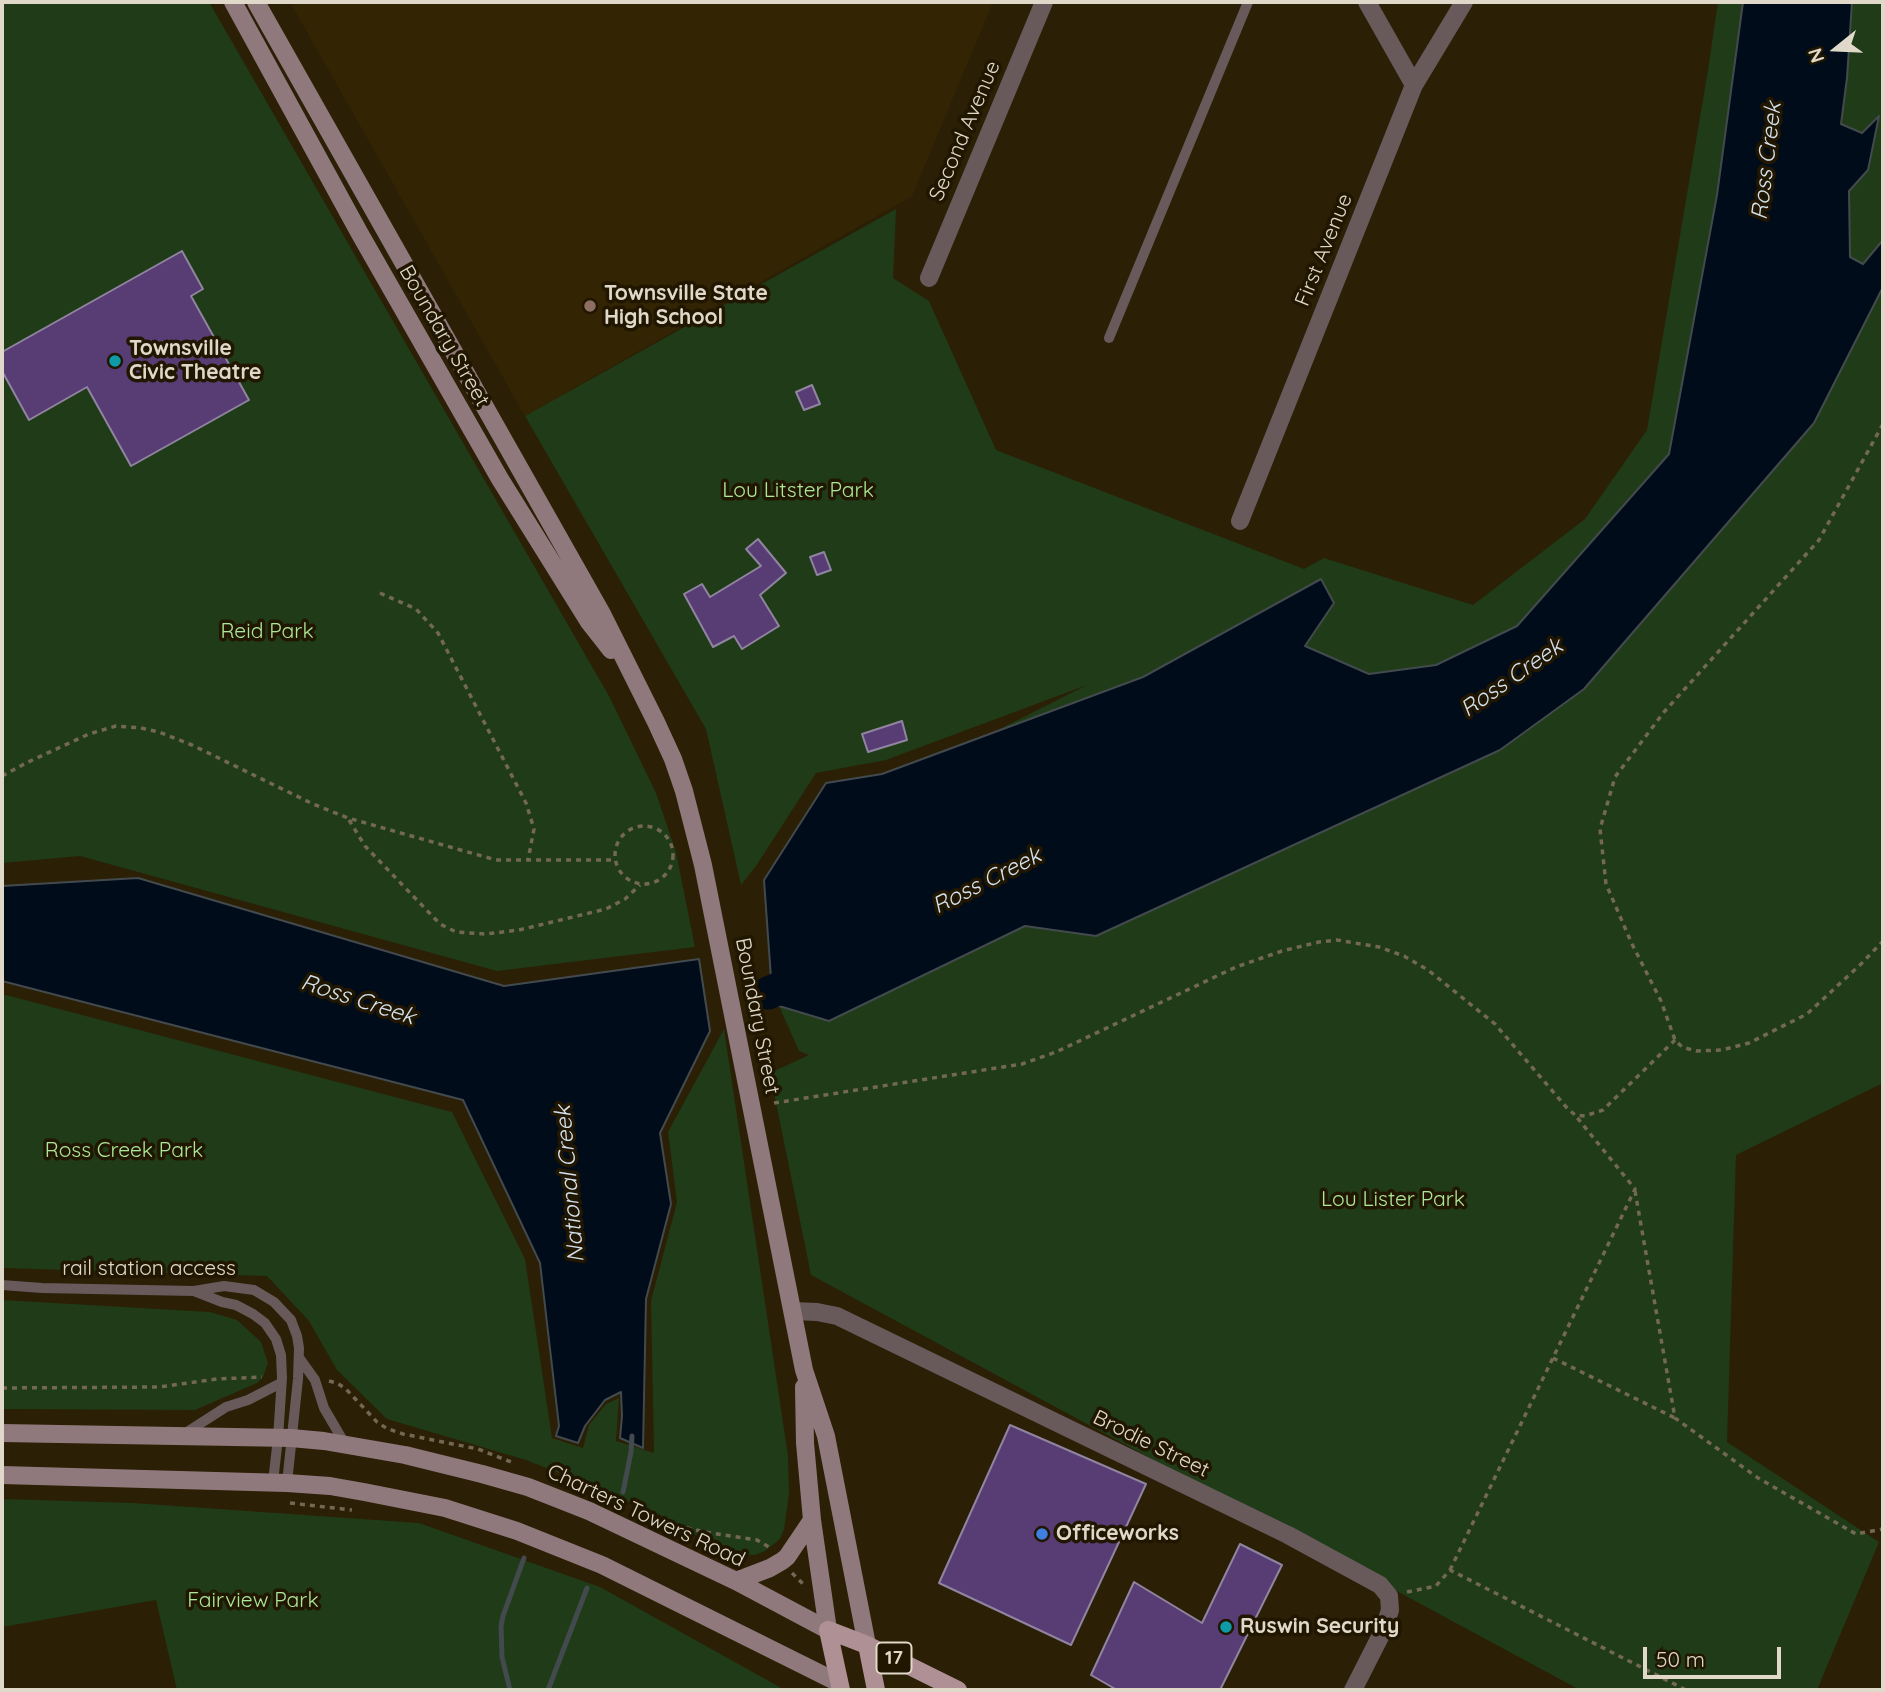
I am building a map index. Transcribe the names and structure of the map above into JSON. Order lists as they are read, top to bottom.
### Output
{
  "streets": {
    "main road": ["Boundary Street", "Charters Towers Road", "17"],
    "street": ["Second Avenue", "First Avenue", "Brodie Street"],
    "lane": ["rail station access"]
  },
  "crossings": [
    ["Boundary Street", "Brodie Street"],
    ["Boundary Street", "Charters Towers Road"],
    ["rail station access", "Charters Towers Road"]
  ],
  "water": ["Ross Creek", "National Creek"],
  "parks": [
    "Lou Litster Park",
    "Reid Park",
    "Ross Creek Park",
    "Lou Lister Park",
    "Fairview Park"
  ],
  "places": [
    "Townsville State High School",
    "Townsville Civic Theatre",
    "Officeworks",
    "Ruswin Security"
  ],
  "scale_bar": "50 m",
  "north": "left"
}
